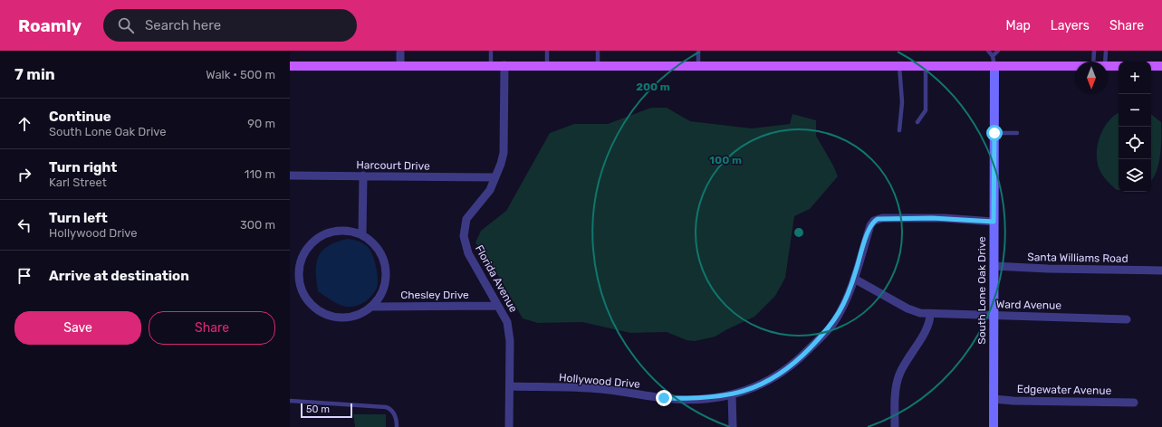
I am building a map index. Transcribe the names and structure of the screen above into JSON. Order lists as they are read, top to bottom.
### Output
{
  "streets": {
    "street": [
      "Harcourt Drive",
      "Santa Williams Road",
      "Florida Avenue",
      "South Lone Oak Drive",
      "Chesley Drive",
      "Ward Avenue",
      "Hollywood Drive",
      "Edgewater Avenue"
    ]
  },
  "crossings": [
    ["Harcourt Drive", "Florida Avenue"],
    ["Santa Williams Road", "South Lone Oak Drive"],
    ["Florida Avenue", "Chesley Drive"],
    ["Florida Avenue", "Hollywood Drive"],
    ["South Lone Oak Drive", "Ward Avenue"],
    ["South Lone Oak Drive", "Hollywood Drive"],
    ["South Lone Oak Drive", "Edgewater Avenue"],
    ["Ward Avenue", "Hollywood Drive"]
  ],
  "scale_bar": "50 m",
  "north": "bottom",
  "page": {
    "header": "Roamly",
    "search": "Search here",
    "nav": ["Map", "Layers", "Share"],
    "heading": ["7 min", "Walk · 500 m"],
    "map_buttons": ["+", "−"],
    "list": [
      ["Continue", "South Lone Oak Drive", "90 m"],
      ["Turn right", "Karl Street", "110 m"],
      ["Turn left", "Hollywood Drive", "300 m"],
      "Arrive at destination"
    ],
    "buttons": ["Save", "Share"],
    "scale": "50 m"
  },
  "rings": ["200 m", "100 m"]
}
